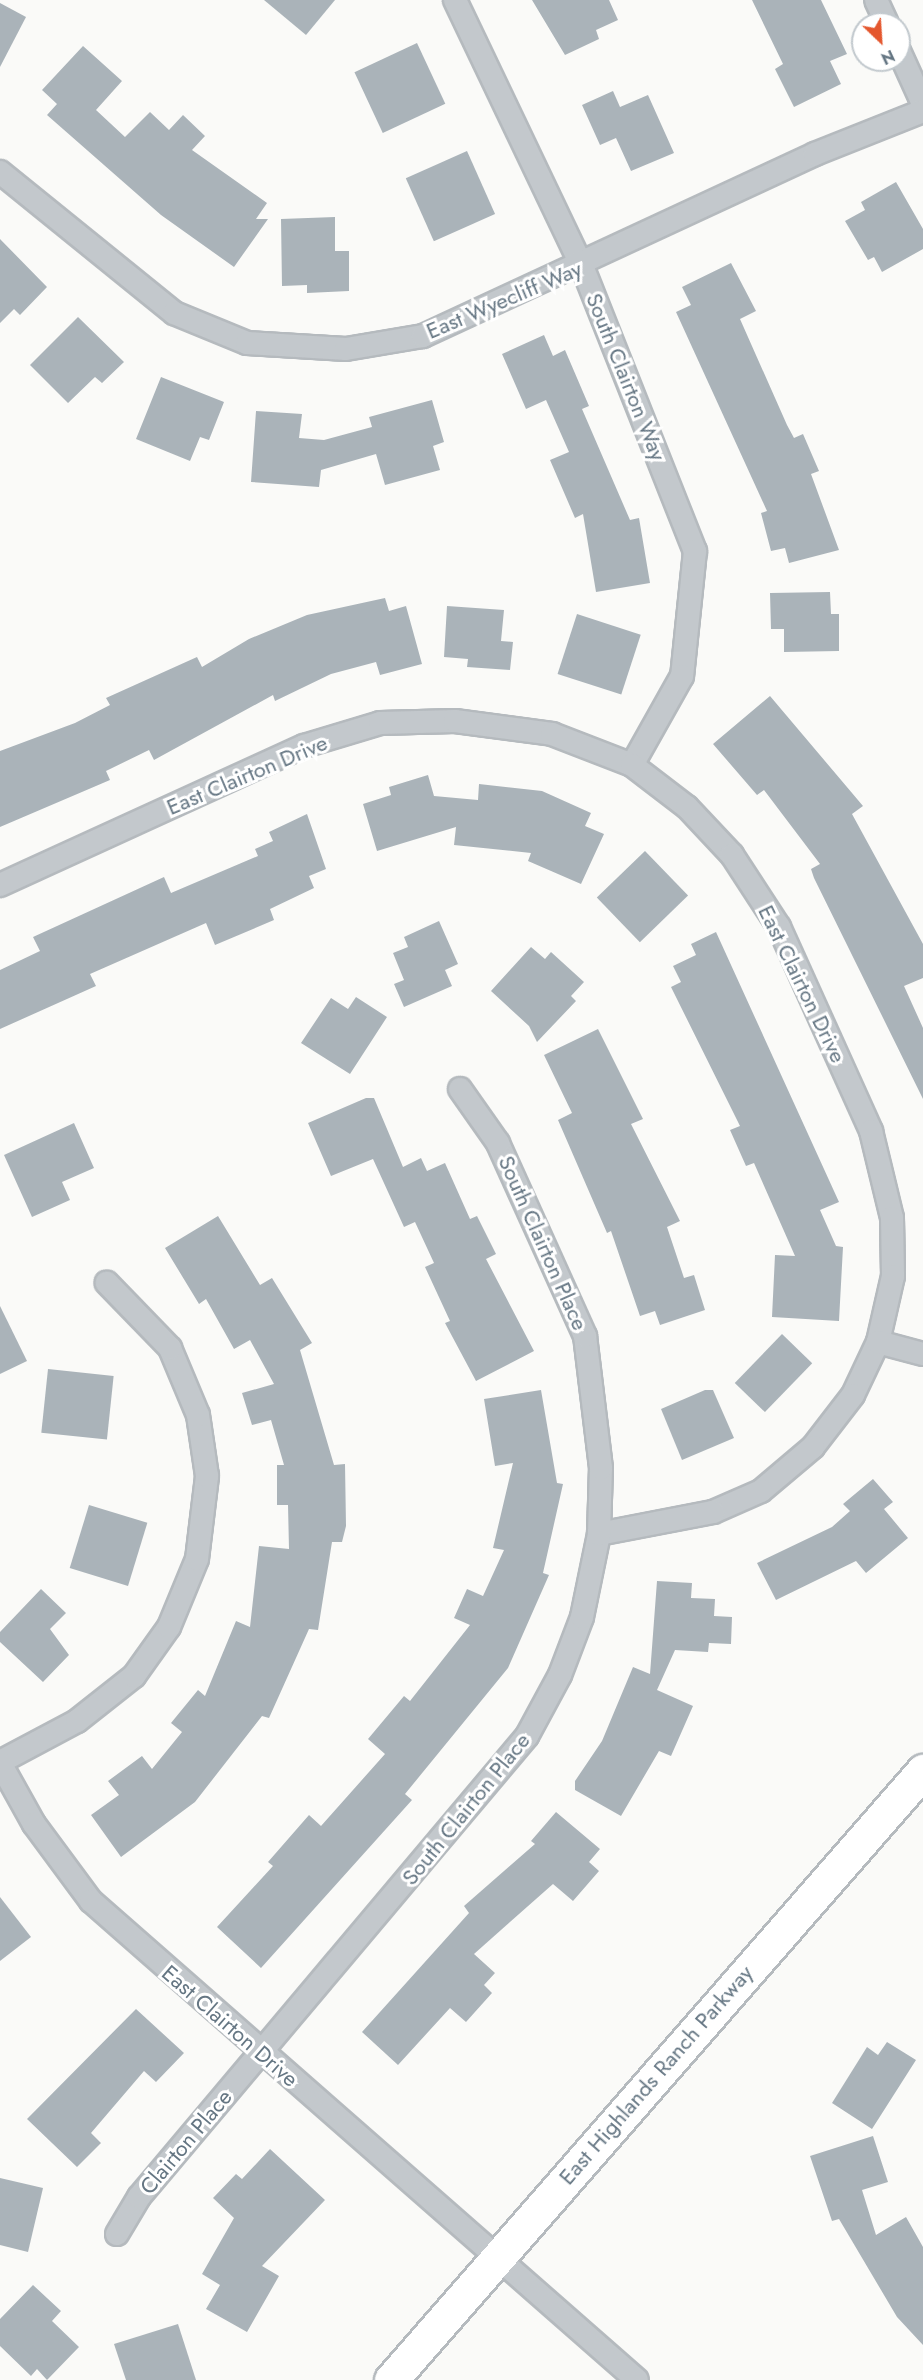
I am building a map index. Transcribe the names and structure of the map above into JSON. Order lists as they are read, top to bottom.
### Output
{
  "streets": {
    "main road": ["East Highlands Ranch Parkway"],
    "street": [
      "East Wyecliff Way",
      "South Clairton Way",
      "East Clairton Drive",
      "South Clairton Place",
      "Clairton Place"
    ]
  },
  "crossings": [
    ["East Wyecliff Way", "South Clairton Way"],
    ["South Clairton Way", "East Clairton Drive"],
    ["East Clairton Drive", "South Clairton Place"],
    ["East Clairton Drive", "East Highlands Ranch Parkway"],
    ["East Clairton Drive", "Clairton Place"],
    ["South Clairton Place", "Clairton Place"]
  ],
  "north": "bottom right"
}
